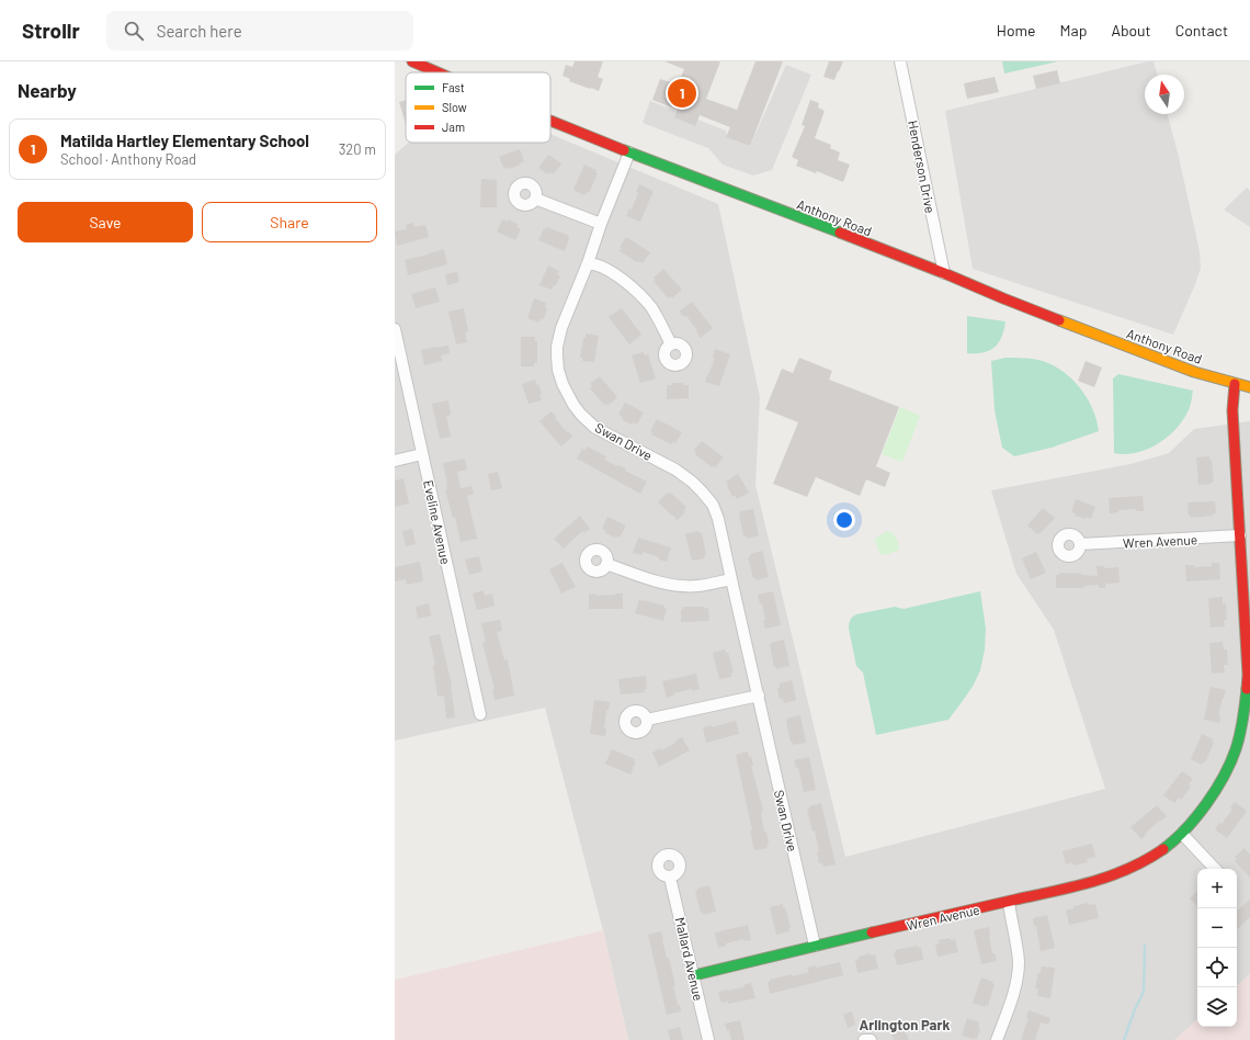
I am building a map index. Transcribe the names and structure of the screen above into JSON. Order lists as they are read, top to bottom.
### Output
{
  "streets": {
    "street": [
      "Henderson Drive",
      "Anthony Road",
      "Swan Drive",
      "Eveline Avenue",
      "Wren Avenue",
      "Mallard Avenue"
    ]
  },
  "crossings": [
    ["Henderson Drive", "Anthony Road"],
    ["Anthony Road", "Swan Drive"],
    ["Anthony Road", "Wren Avenue"],
    ["Swan Drive", "Wren Avenue"],
    ["Wren Avenue", "Mallard Avenue"]
  ],
  "districts": ["Arlington Park"],
  "legend": ["Fast", "Slow", "Jam"],
  "north": "top",
  "page": {
    "header": "Strollr",
    "search": "Search here",
    "nav": [
      "Home",
      "Map",
      "About",
      "Contact"
    ],
    "heading": "Nearby",
    "pins": "1",
    "list": [
      {
        "mark": "1",
        "name": "Matilda Hartley Elementary School",
        "note": "School · Anthony Road",
        "value": "320 m"
      }
    ],
    "buttons": ["Save", "Share"],
    "map_buttons": ["+", "−"]
  }
}
